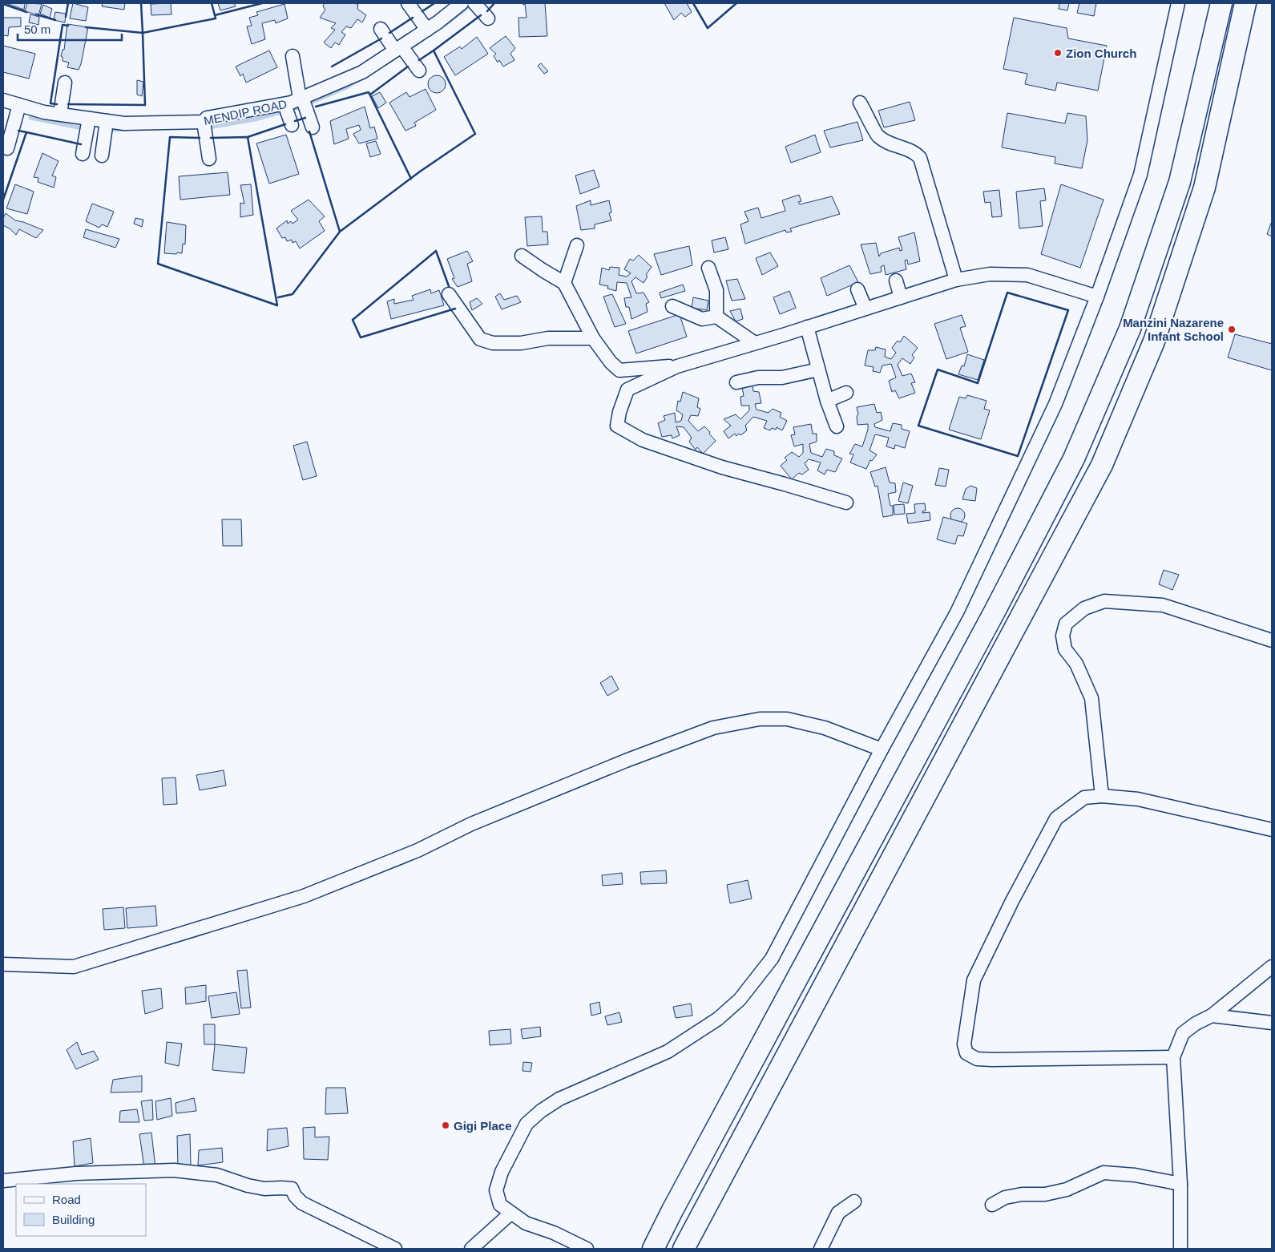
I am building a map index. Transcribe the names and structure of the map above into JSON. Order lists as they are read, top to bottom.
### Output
{
  "streets": {
    "street": ["MENDIP ROAD"]
  },
  "places": ["Zion Church", "Manzini Nazarene Infant School", "Gigi Place"],
  "legend": ["Road", "Building"],
  "scale_bar": "50 m"
}
